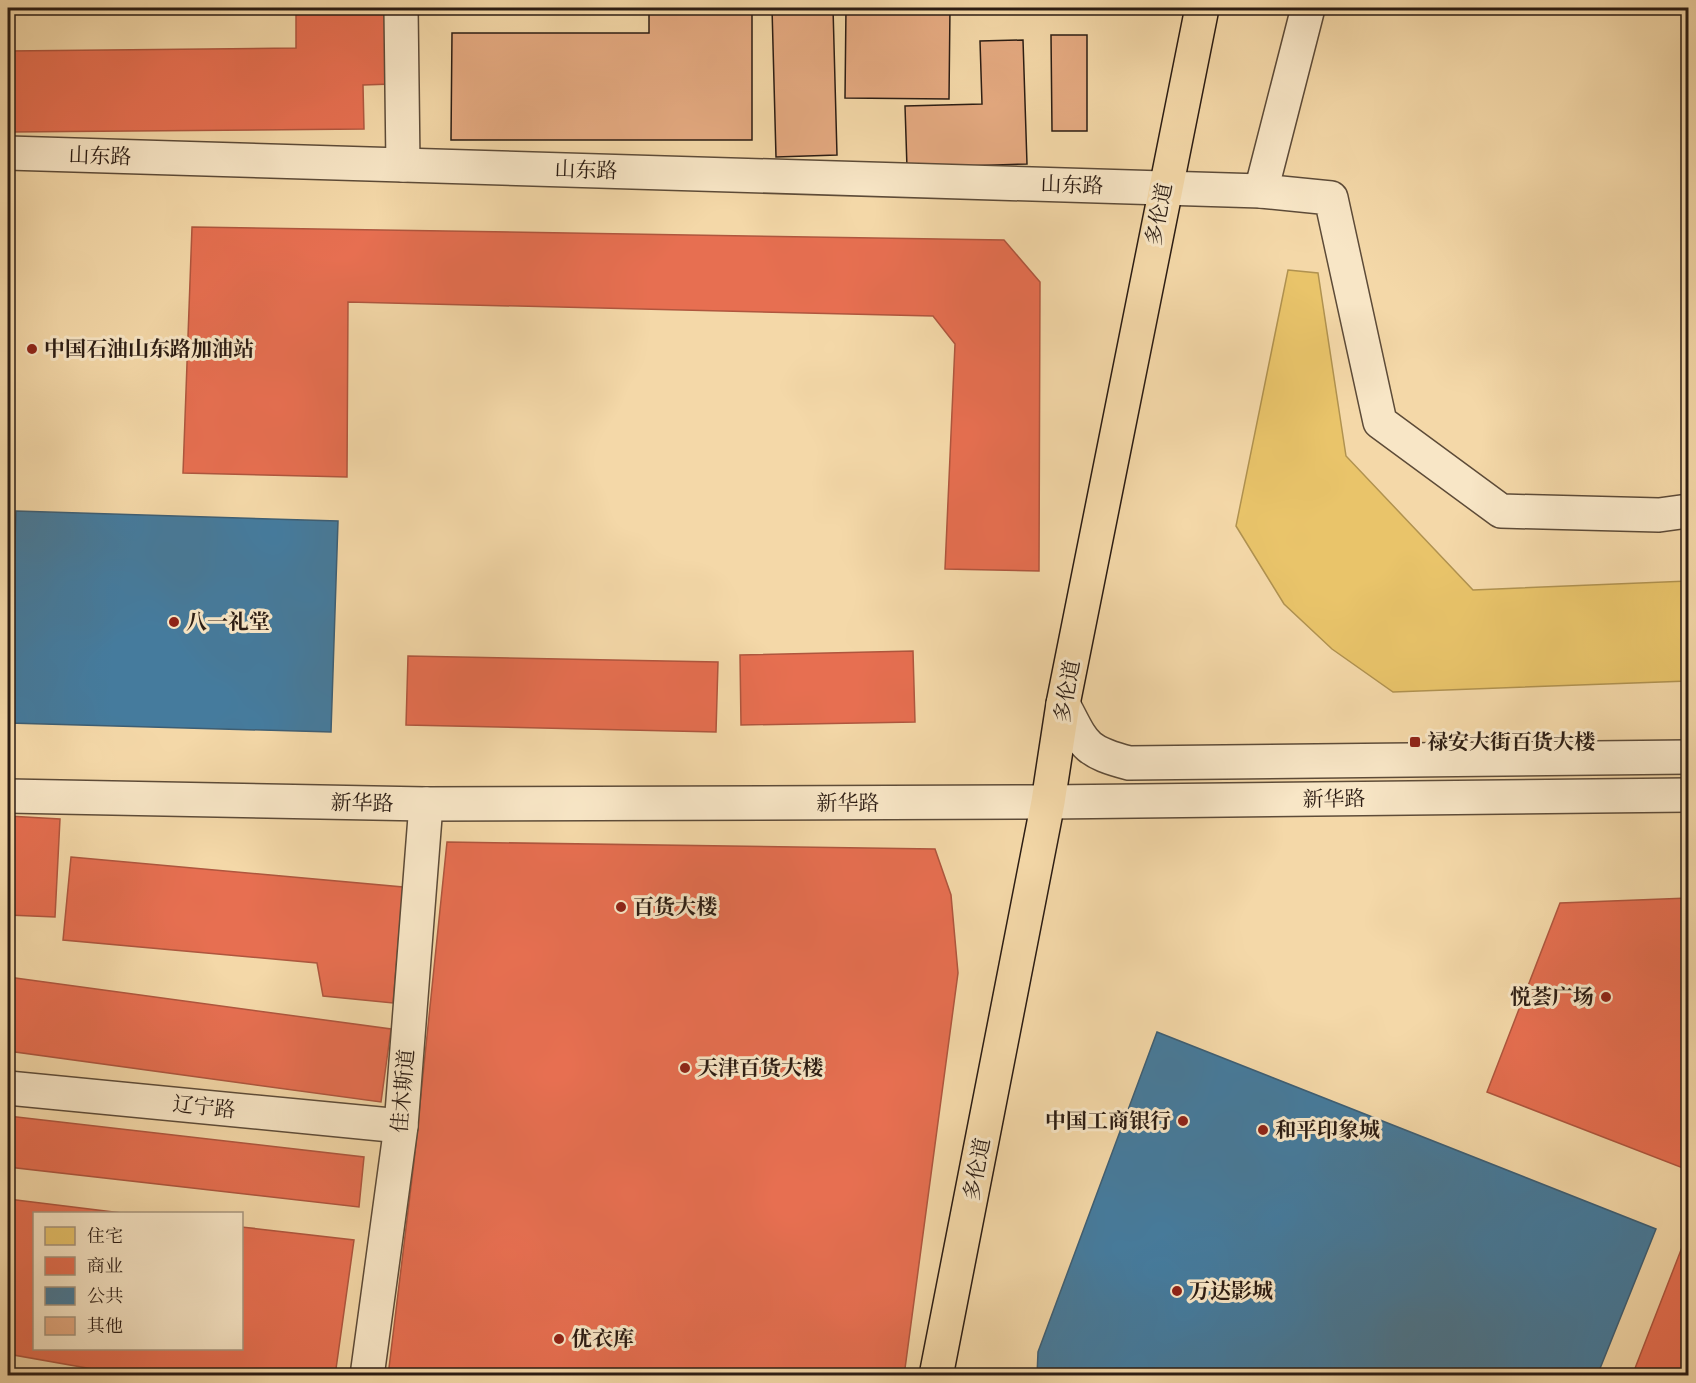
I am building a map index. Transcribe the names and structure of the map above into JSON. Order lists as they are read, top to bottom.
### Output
{
  "streets": {
    "main road": ["多伦道"],
    "street": [
      "山东路",
      "新华路",
      "佳木斯道",
      "辽宁路"
    ]
  },
  "crossings": [
    ["山东路", "多伦道"],
    ["多伦道", "新华路"],
    ["新华路", "佳木斯道"],
    ["佳木斯道", "辽宁路"]
  ],
  "places": {
    "other": [
      "中国石油山东路加油站",
      "八一礼堂",
      "百货大楼",
      "悦荟广场",
      "天津百货大楼",
      "中国工商银行",
      "和平印象城",
      "万达影城",
      "优衣库"
    ],
    "transit": ["禄安大街百货大楼"]
  },
  "legend": [
    "住宅",
    "商业",
    "公共",
    "其他"
  ]
}
